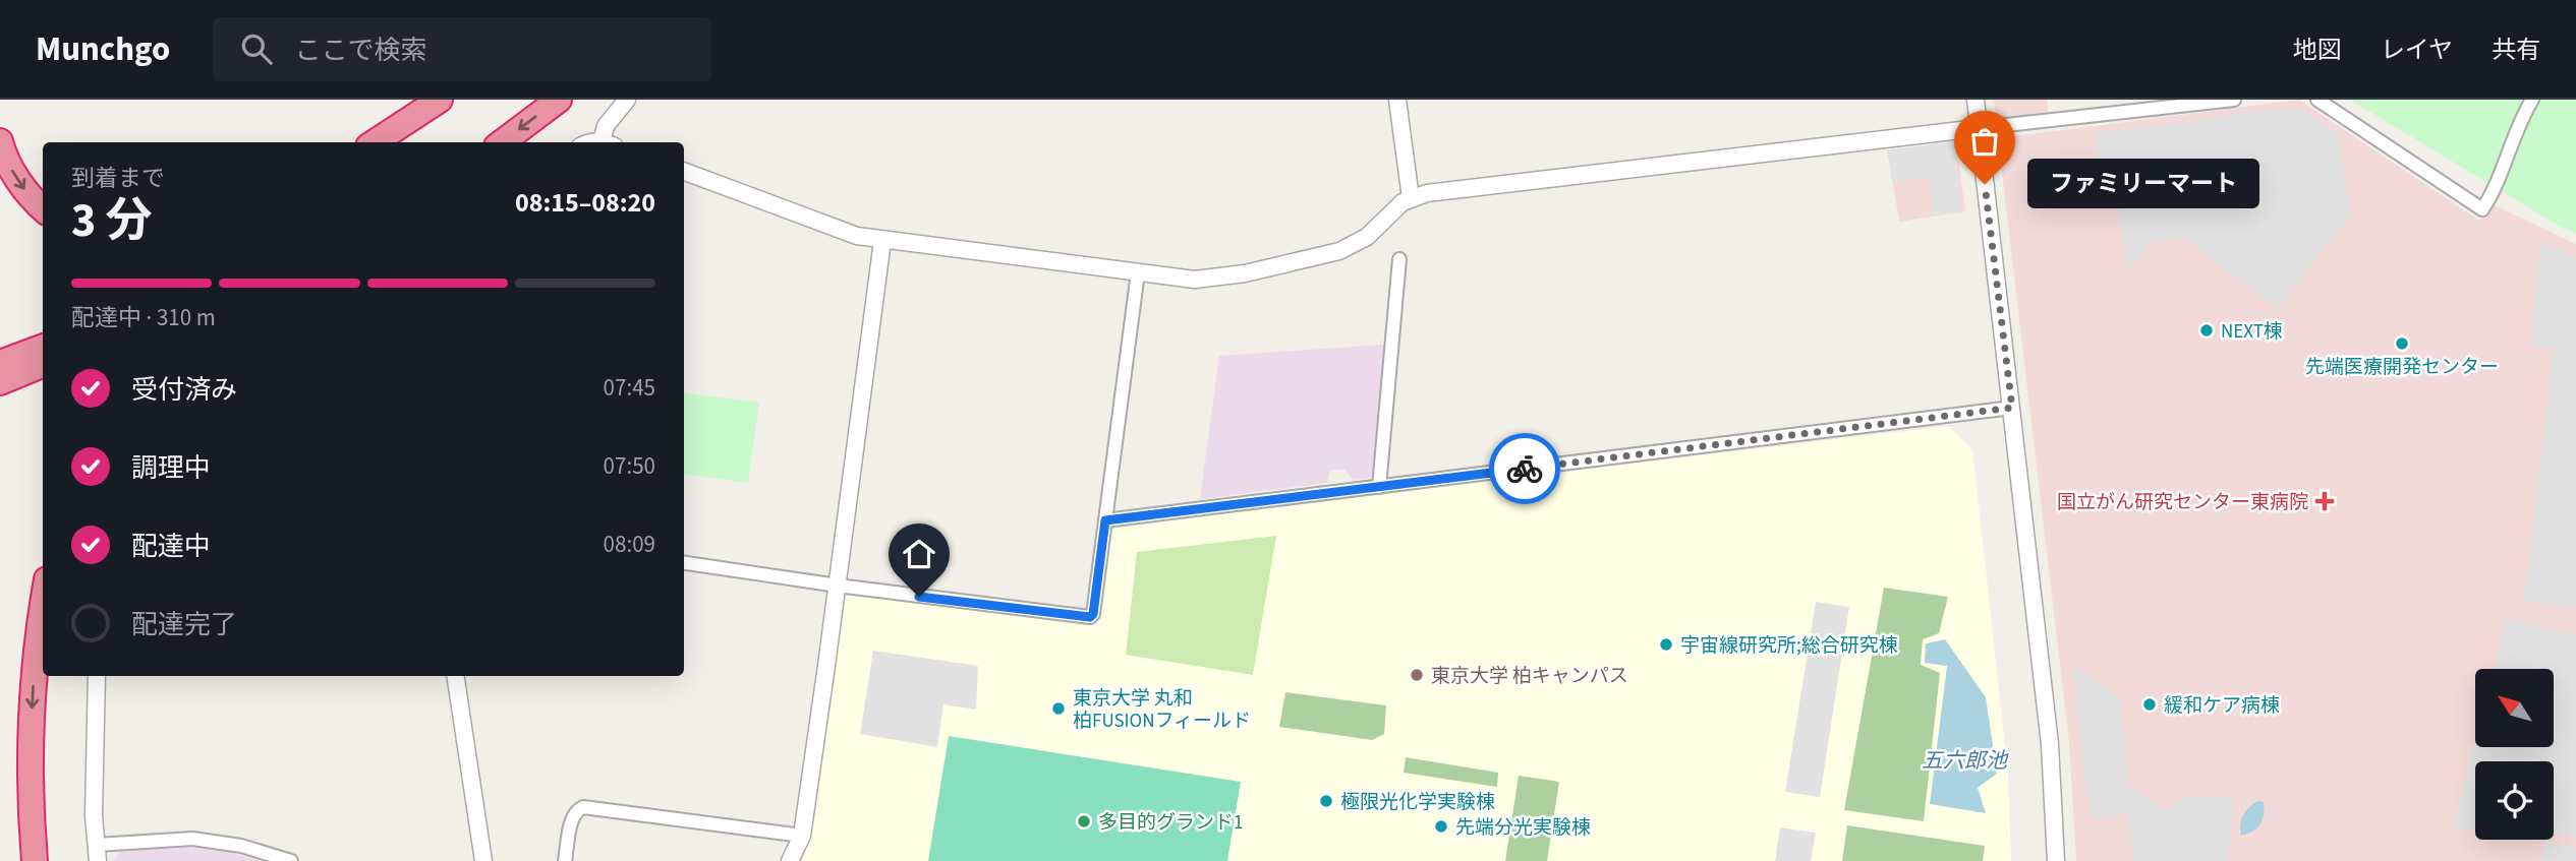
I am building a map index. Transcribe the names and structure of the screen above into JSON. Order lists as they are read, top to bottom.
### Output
{
  "water": ["五六郎池"],
  "places": {
    "other": [
      "ファミリーマート",
      "NEXT棟",
      "先端医療開発センター",
      "宇宙線研究所;総合研究棟",
      "東京大学 柏キャンパス",
      "緩和ケア病棟",
      "東京大学 丸和 柏FUSIONフィールド",
      "極限光化学実験棟",
      "多目的グランド1",
      "先端分光実験棟"
    ],
    "health": ["国立がん研究センター東病院"]
  },
  "north": "top left",
  "page": {
    "header": "Munchgo",
    "search": "ここで検索",
    "nav": ["地図", "レイヤ", "共有"],
    "heading": ["3 分", "到着まで", "08:15–08:20"],
    "bubble": "ファミリーマート",
    "bar": "配達中 · 310 m",
    "list": [
      ["受付済み", "07:45"],
      ["調理中", "07:50"],
      ["配達中", "08:09"],
      "配達完了"
    ]
  }
}
